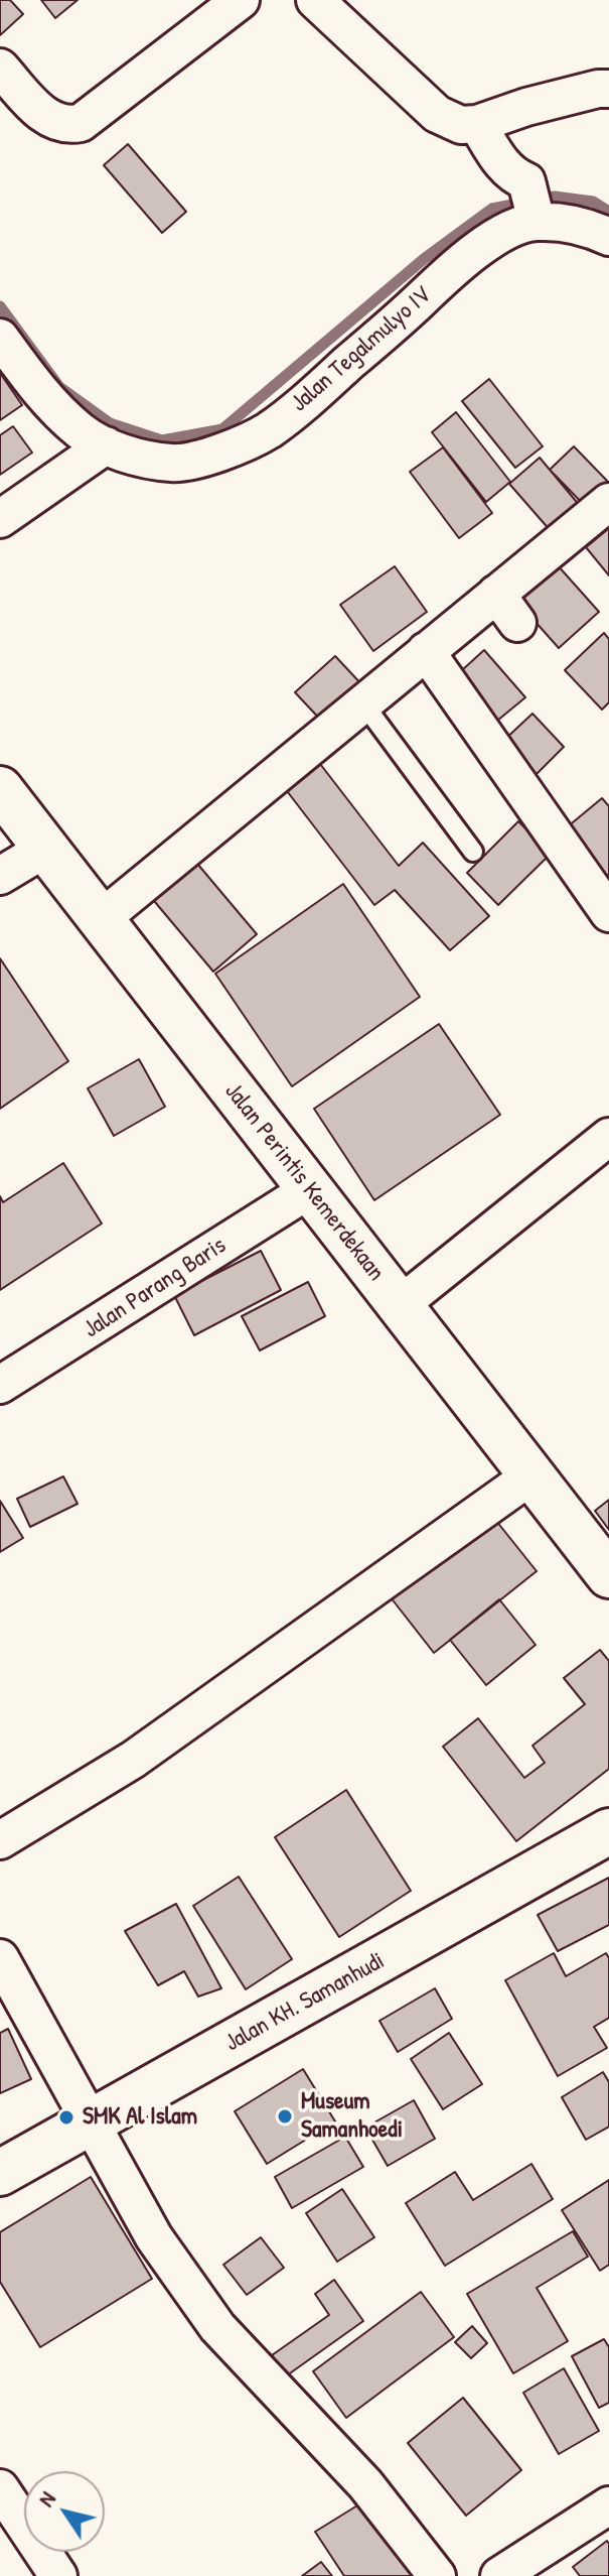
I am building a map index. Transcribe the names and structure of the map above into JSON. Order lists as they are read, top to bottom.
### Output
{
  "streets": {
    "street": [
      "Jalan Tegalmulyo IV",
      "Jalan Perintis Kemerdekaan",
      "Jalan Parang Baris",
      "Jalan KH. Samanhudi"
    ]
  },
  "crossings": [
    ["Jalan Perintis Kemerdekaan", "Jalan Parang Baris"]
  ],
  "places": ["Museum Samanhoedi", "SMK Al Islam"],
  "north": "top left"
}
